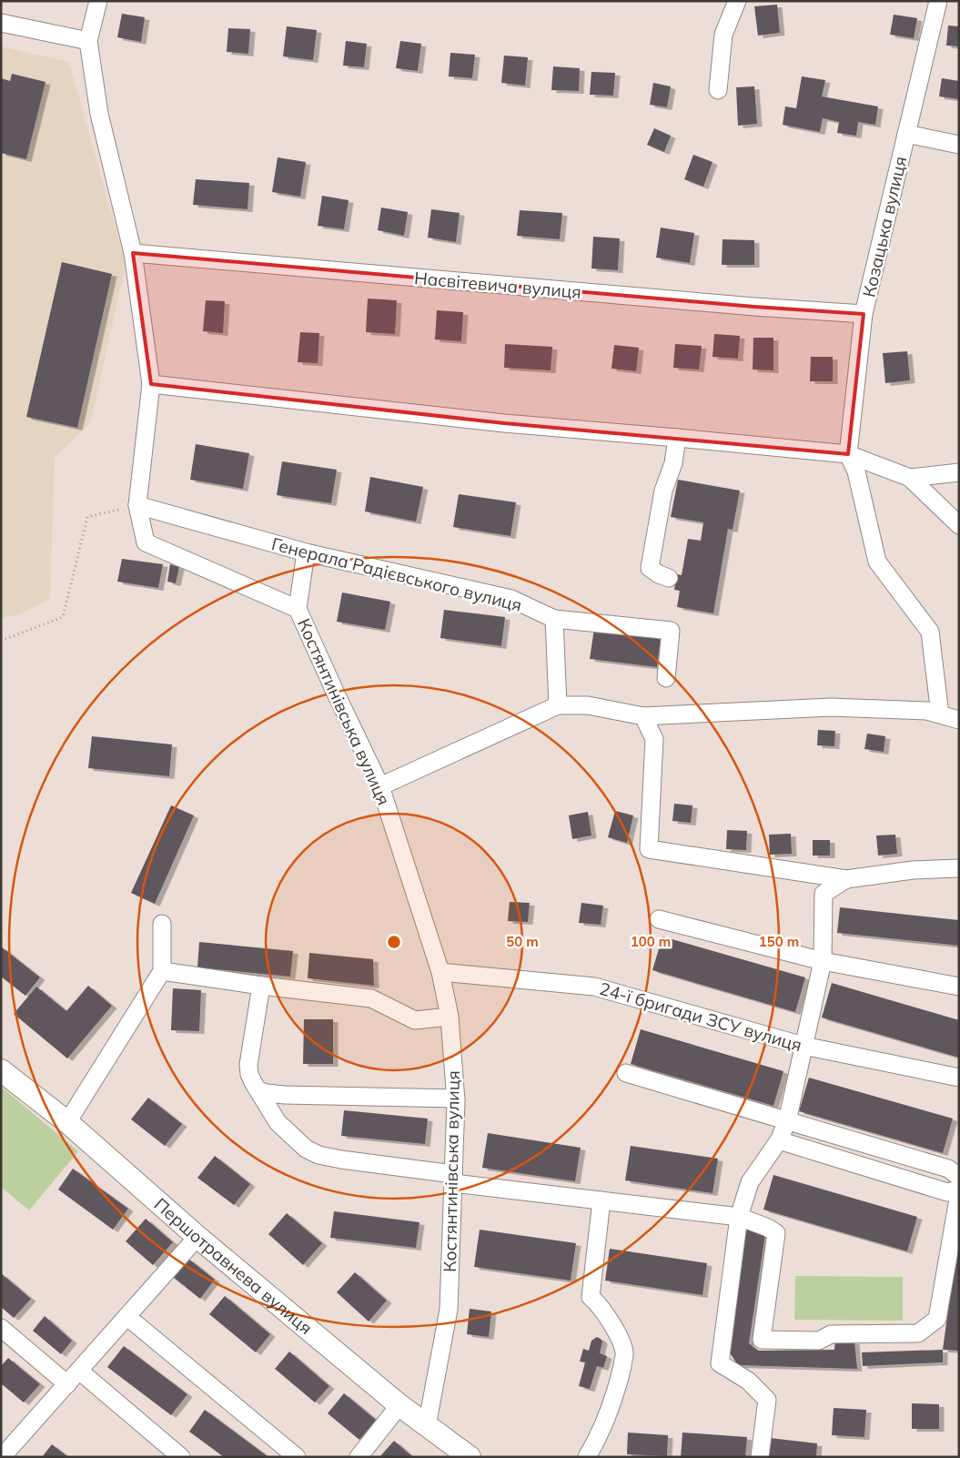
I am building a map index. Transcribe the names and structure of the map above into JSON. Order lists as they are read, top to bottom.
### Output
{
  "streets": {
    "main road": ["Першотравнева вулиця"],
    "street": [
      "Козацька вулиця",
      "Насвітевича вулиця",
      "Генерала Радієвського вулиця",
      "Костянтинівська вулиця",
      "24-ї бригади ЗСУ вулиця"
    ]
  },
  "crossings": [
    ["Козацька вулиця", "Насвітевича вулиця"],
    ["Насвітевича вулиця", "Костянтинівська вулиця"],
    ["Генерала Радієвського вулиця", "Костянтинівська вулиця"],
    ["Костянтинівська вулиця", "24-ї бригади ЗСУ вулиця"],
    ["Костянтинівська вулиця", "Першотравнева вулиця"]
  ],
  "rings": ["50 m", "100 m", "150 m"]
}
